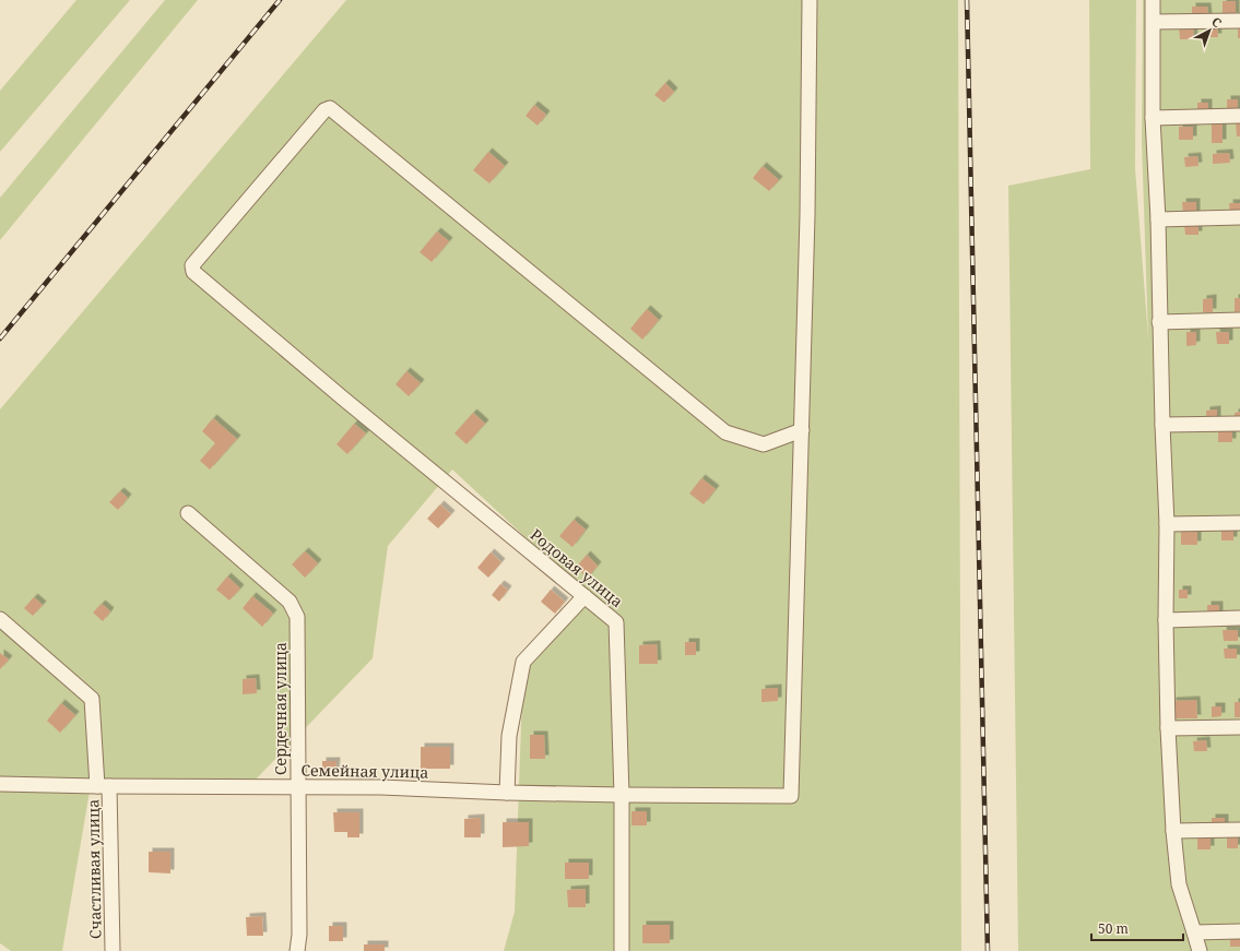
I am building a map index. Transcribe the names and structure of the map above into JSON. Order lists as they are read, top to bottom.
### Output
{
  "streets": {
    "street": [
      "Родовая улица",
      "Сердечная улица",
      "Семейная улица",
      "Счастливая улица"
    ]
  },
  "crossings": [
    ["Родовая улица", "Семейная улица"],
    ["Сердечная улица", "Семейная улица"],
    ["Семейная улица", "Счастливая улица"]
  ],
  "scale_bar": "50 m",
  "north": "top right"
}
